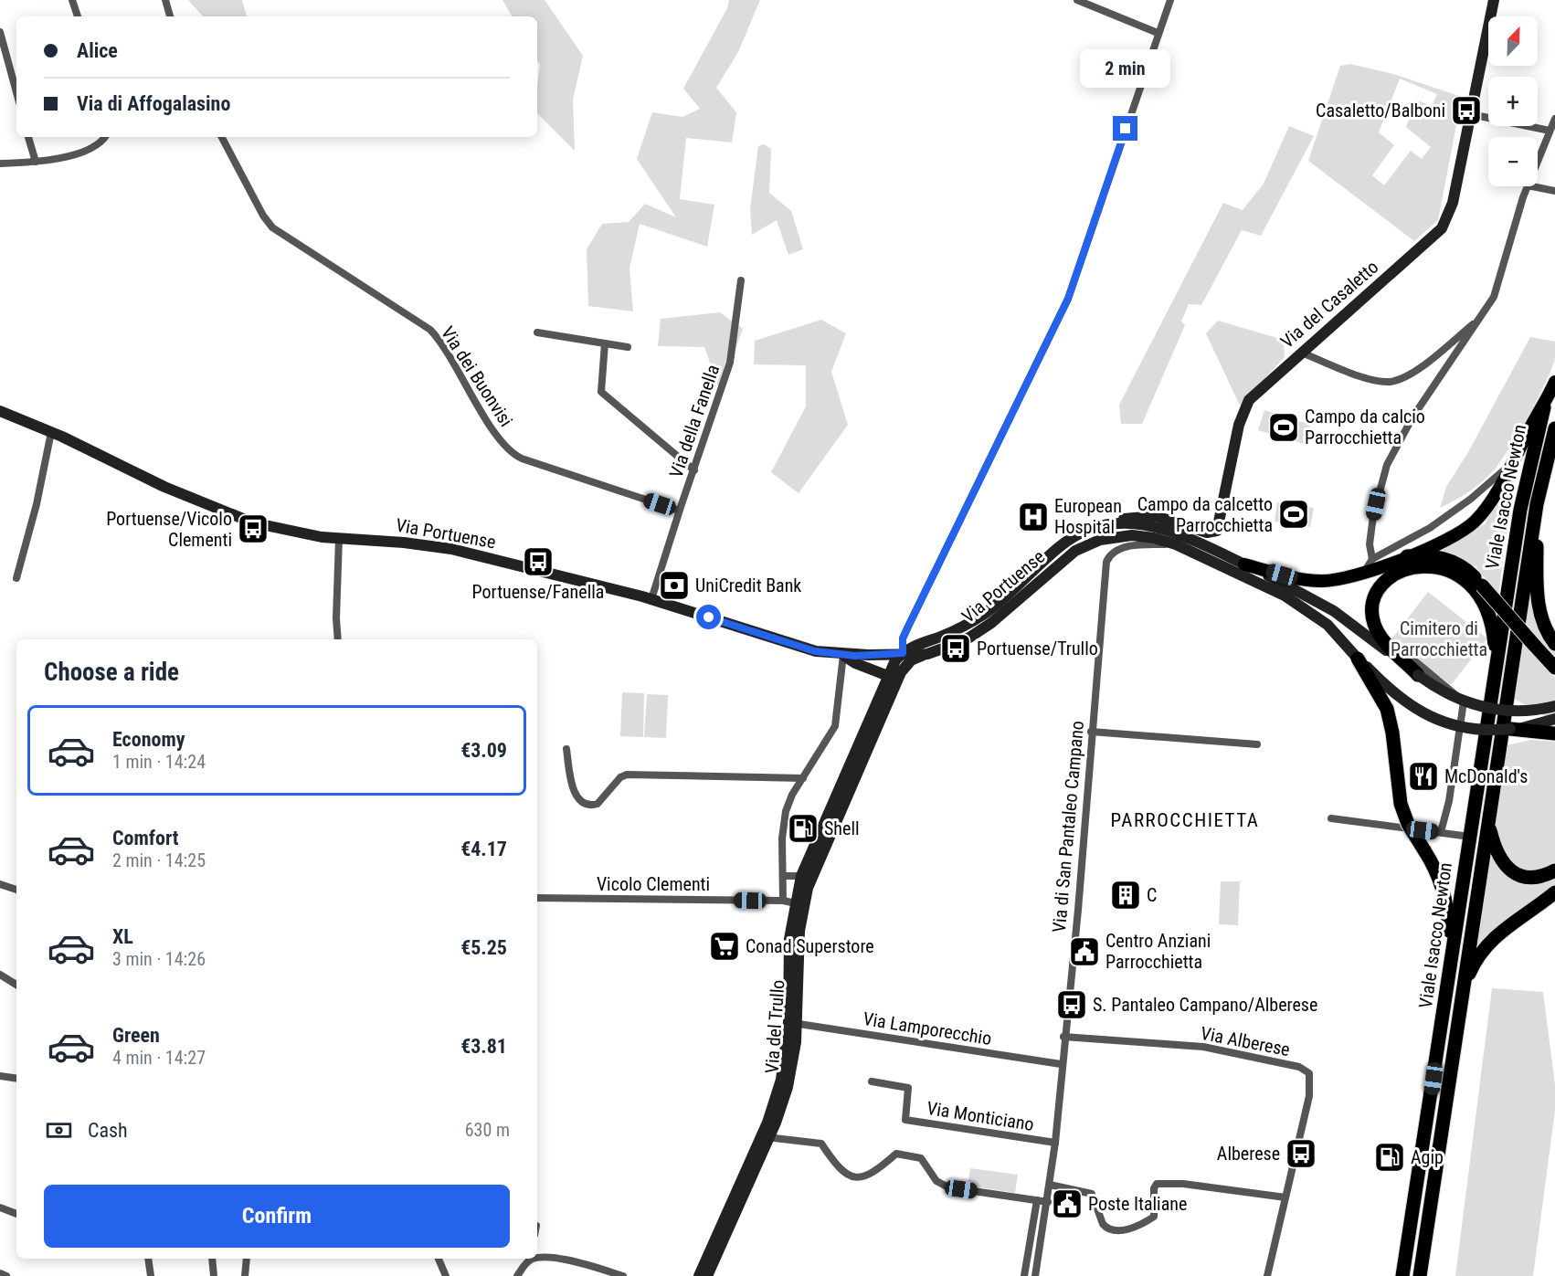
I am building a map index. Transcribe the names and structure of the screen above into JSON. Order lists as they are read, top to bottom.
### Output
{
  "streets": {
    "highway": ["Viale Isacco Newton"],
    "main road": ["Via del Casaletto", "Via Portuense", "Via del Trullo"],
    "street": [
      "Via dei Buonvisi",
      "Via della Fanella",
      "Via di San Pantaleo Campano",
      "Vicolo Clementi",
      "Via Lamporecchio",
      "Via Alberese",
      "Via Monticiano"
    ]
  },
  "crossings": [
    ["Via del Casaletto", "Via Portuense"],
    ["Via dei Buonvisi", "Via della Fanella"],
    ["Via della Fanella", "Via Portuense"],
    ["Via Portuense", "Via di San Pantaleo Campano"],
    ["Via Portuense", "Via del Trullo"],
    ["Via di San Pantaleo Campano", "Via Lamporecchio"],
    ["Via di San Pantaleo Campano", "Via Alberese"],
    ["Via di San Pantaleo Campano", "Via Monticiano"],
    ["Vicolo Clementi", "Via del Trullo"],
    ["Via del Trullo", "Via Lamporecchio"]
  ],
  "districts": ["PARROCCHIETTA"],
  "parks": ["Cimitero di Parrocchietta"],
  "places": {
    "bus stop": [
      "Casaletto/Balboni",
      "Portuense/Vicolo Clementi",
      "Portuense/Fanella",
      "Portuense/Trullo",
      "S. Pantaleo Campano/Alberese",
      "Alberese"
    ],
    "sports": ["Campo da calcio Parrocchietta", "Campo da calcetto Parrocchietta"],
    "hospital": ["European Hospital"],
    "bank": ["UniCredit Bank"],
    "restaurant": ["McDonald's"],
    "fuel station": ["Shell", "Agip"],
    "building": ["C"],
    "supermarket": ["Conad Superstore"],
    "public building": ["Centro Anziani Parrocchietta", "Poste Italiane"]
  },
  "north": "top right",
  "page": {
    "map_buttons": ["+", "−"],
    "banner": ["Alice", "Via di Affogalasino"],
    "bubble": "2 min",
    "heading": "Choose a ride",
    "list": [
      {
        "name": "Economy",
        "note": "1 min · 14:24",
        "value": "€3.09"
      },
      {
        "name": "Comfort",
        "note": "2 min · 14:25",
        "value": "€4.17"
      },
      {
        "name": "XL",
        "note": "3 min · 14:26",
        "value": "€5.25"
      },
      {
        "name": "Green",
        "note": "4 min · 14:27",
        "value": "€3.81"
      }
    ],
    "pay": ["Cash", "630 m"],
    "buttons": "Confirm"
  }
}
